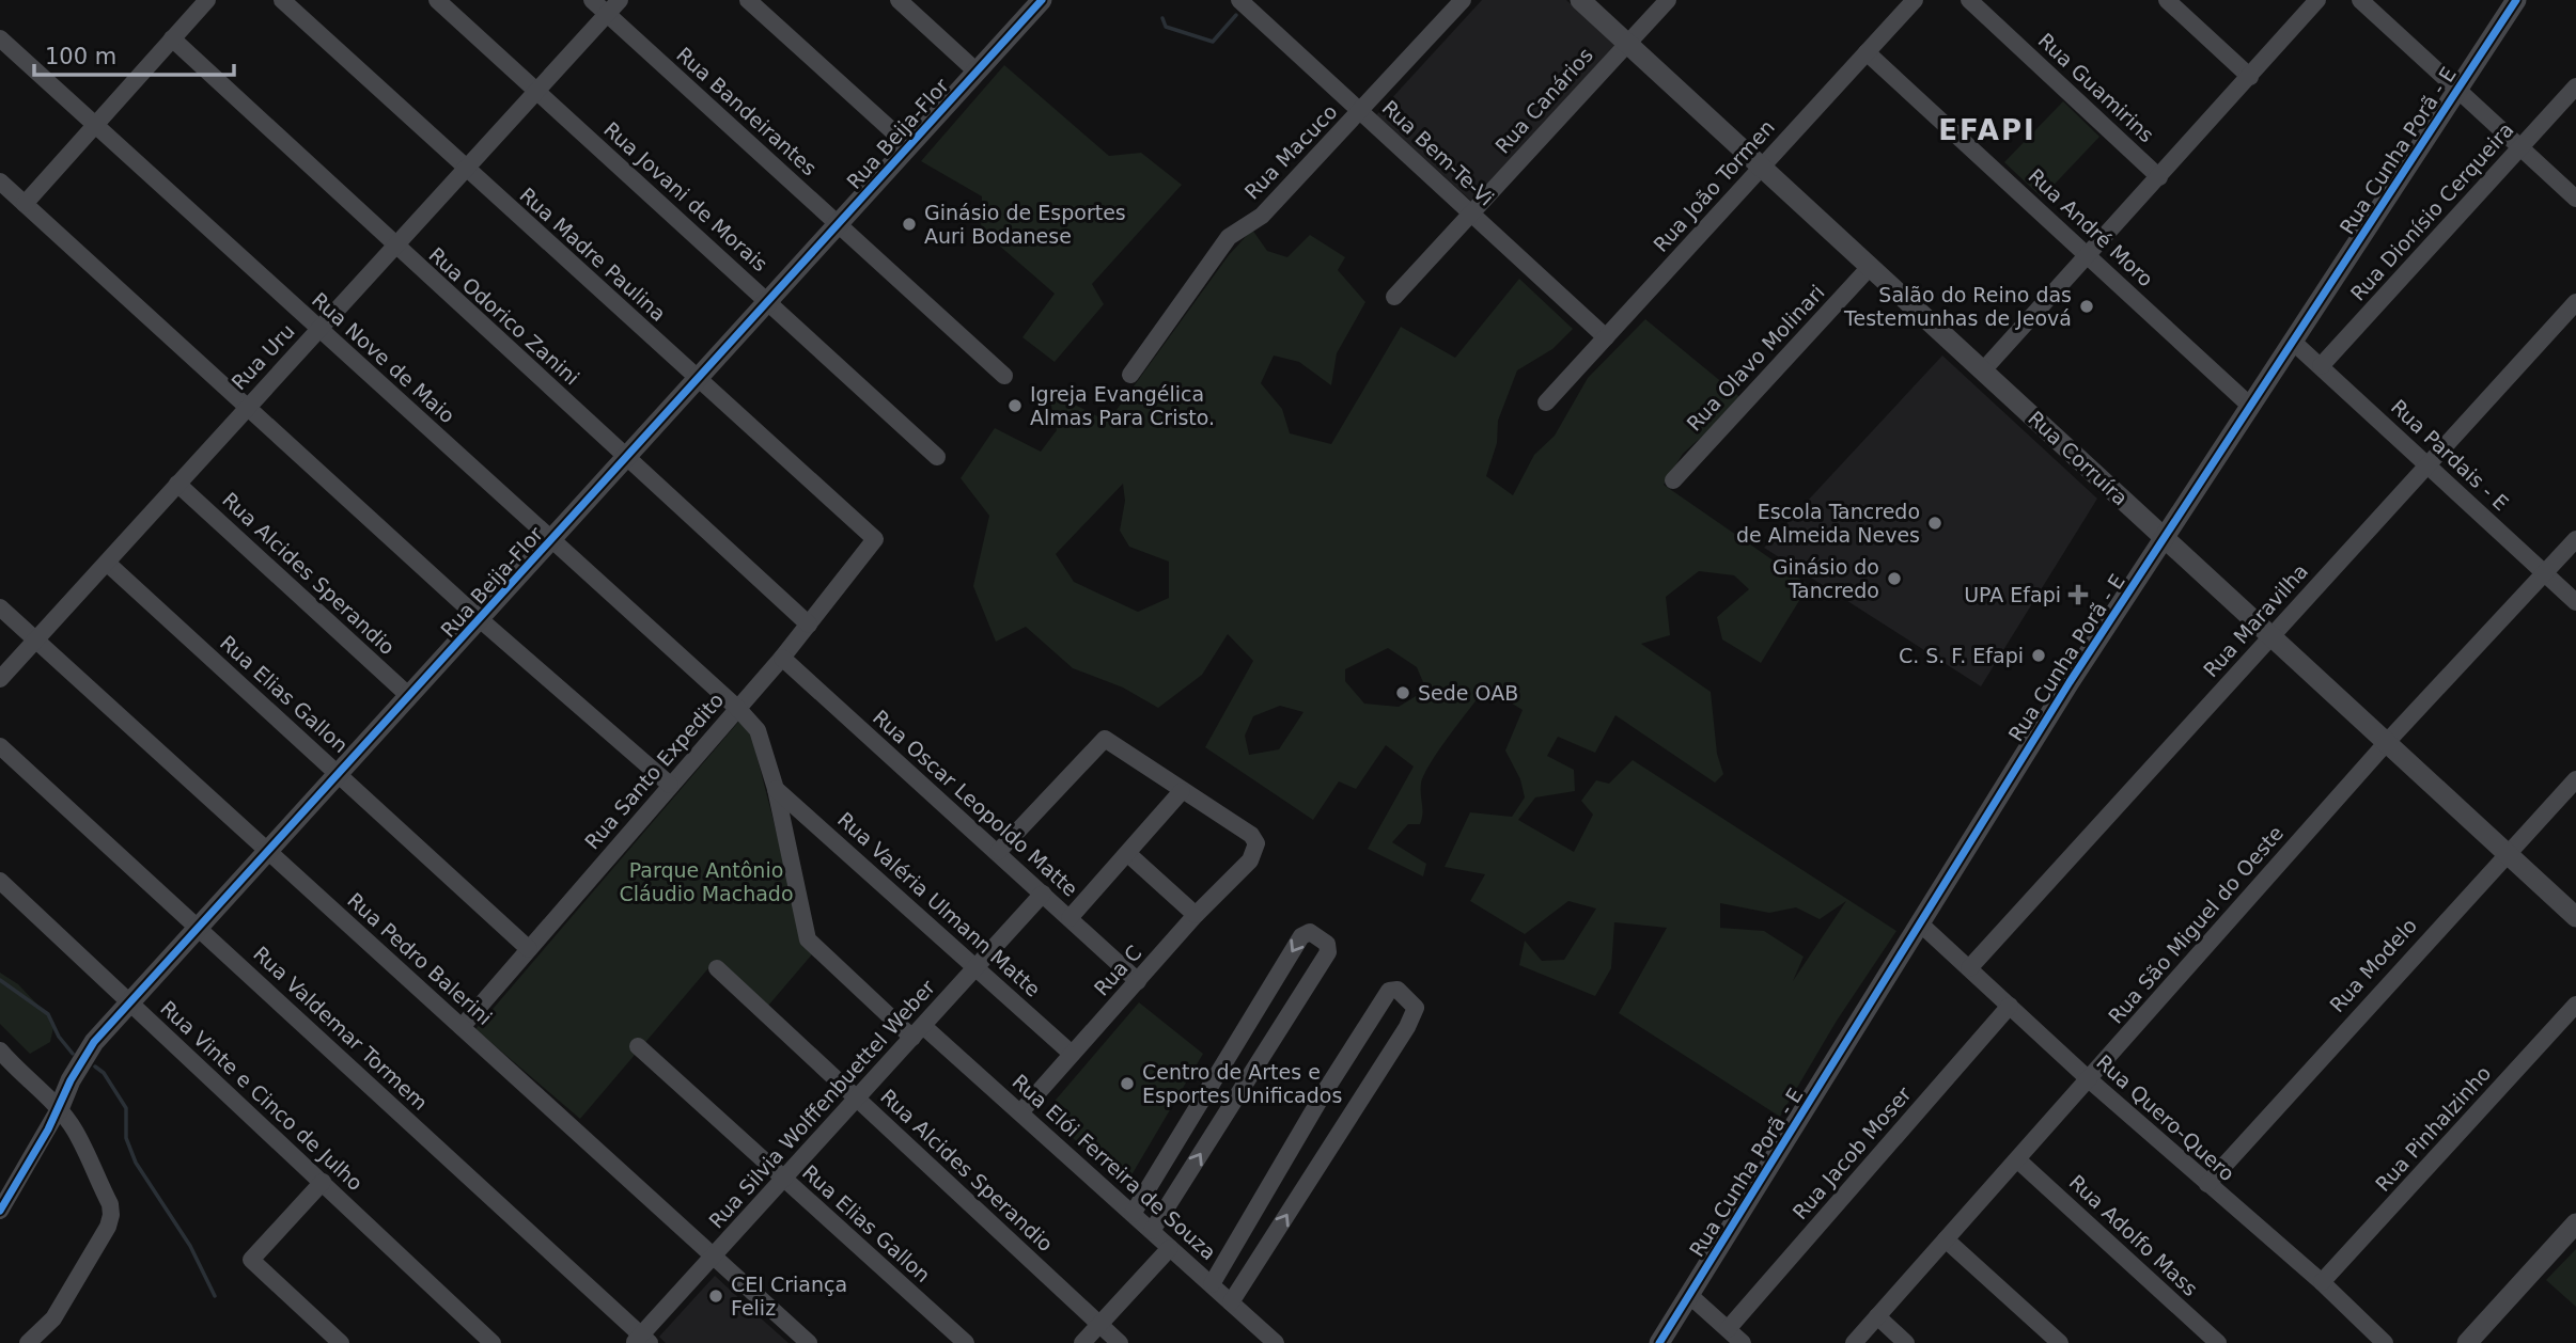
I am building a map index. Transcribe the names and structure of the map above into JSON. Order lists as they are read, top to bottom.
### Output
{
  "streets": {
    "street": [
      "Rua Guamirins",
      "Rua Canários",
      "Rua Bandeirantes",
      "Rua Beija-Flor",
      "Rua Cunha Porã - E",
      "Rua Macuco",
      "Rua Bem-Te-Vi",
      "Rua João Tormen",
      "Rua Jovani de Morais",
      "Rua Dionísio Cerqueira",
      "Rua André Moro",
      "Rua Madre Paulina",
      "Rua Odorico Zanini",
      "Rua Uru",
      "Rua Nove de Maio",
      "Rua Olavo Molinari",
      "Rua Pardais - E",
      "Rua Corruíra",
      "Rua Alcides Sperandio",
      "Rua Maravilha",
      "Rua Elias Gallon",
      "Rua Santo Expedito",
      "Rua Oscar Leopoldo Matte",
      "Rua Valéria Ulmann Matte",
      "Rua São Miguel do Oeste",
      "Rua Pedro Balerini",
      "Rua Modelo",
      "Rua C",
      "Rua Valdemar Tormem",
      "Rua Vinte e Cinco de Julho",
      "Rua Silvia Wolffenbuettel Weber",
      "Rua Quero-Quero",
      "Rua Pinhalzinho",
      "Rua Jacob Moser",
      "Rua Elói Ferreira de Souza",
      "Rua Adolfo Mass"
    ]
  },
  "crossings": [
    ["Rua Canários", "Rua Bem-Te-Vi"],
    ["Rua Canários", "Rua Corruíra"],
    ["Rua Bandeirantes", "Rua Beija-Flor"],
    ["Rua Bandeirantes", "Rua Uru"],
    ["Rua Beija-Flor", "Rua Jovani de Morais"],
    ["Rua Beija-Flor", "Rua Madre Paulina"],
    ["Rua Beija-Flor", "Rua Odorico Zanini"],
    ["Rua Beija-Flor", "Rua Nove de Maio"],
    ["Rua Beija-Flor", "Rua Alcides Sperandio"],
    ["Rua Beija-Flor", "Rua Elias Gallon"],
    ["Rua Beija-Flor", "Rua Pedro Balerini"],
    ["Rua Beija-Flor", "Rua Valdemar Tormem"],
    ["Rua Beija-Flor", "Rua Vinte e Cinco de Julho"],
    ["Rua Cunha Porã - E", "Rua André Moro"],
    ["Rua Cunha Porã - E", "Rua Pardais - E"],
    ["Rua Cunha Porã - E", "Rua Corruíra"],
    ["Rua Cunha Porã - E", "Rua Quero-Quero"],
    ["Rua Macuco", "Rua Bem-Te-Vi"],
    ["Rua Bem-Te-Vi", "Rua João Tormen"],
    ["Rua João Tormen", "Rua André Moro"],
    ["Rua João Tormen", "Rua Corruíra"],
    ["Rua Jovani de Morais", "Rua Uru"],
    ["Rua Dionísio Cerqueira", "Rua Pardais - E"],
    ["Rua Madre Paulina", "Rua Uru"],
    ["Rua Madre Paulina", "Rua Santo Expedito"],
    ["Rua Odorico Zanini", "Rua Uru"],
    ["Rua Odorico Zanini", "Rua Santo Expedito"],
    ["Rua Uru", "Rua Nove de Maio"],
    ["Rua Uru", "Rua Alcides Sperandio"],
    ["Rua Uru", "Rua Elias Gallon"],
    ["Rua Uru", "Rua Pedro Balerini"],
    ["Rua Nove de Maio", "Rua Santo Expedito"],
    ["Rua Nove de Maio", "Rua Valéria Ulmann Matte"],
    ["Rua Nove de Maio", "Rua Elói Ferreira de Souza"],
    ["Rua Olavo Molinari", "Rua Corruíra"],
    ["Rua Pardais - E", "Rua Maravilha"],
    ["Rua Pardais - E", "Rua São Miguel do Oeste"],
    ["Rua Corruíra", "Rua Maravilha"],
    ["Rua Corruíra", "Rua São Miguel do Oeste"],
    ["Rua Corruíra", "Rua Modelo"],
    ["Rua Alcides Sperandio", "Rua Silvia Wolffenbuettel Weber"],
    ["Rua Maravilha", "Rua Quero-Quero"],
    ["Rua Elias Gallon", "Rua Santo Expedito"],
    ["Rua Elias Gallon", "Rua Silvia Wolffenbuettel Weber"],
    ["Rua Santo Expedito", "Rua Oscar Leopoldo Matte"],
    ["Rua Santo Expedito", "Rua Pedro Balerini"],
    ["Rua Oscar Leopoldo Matte", "Rua C"],
    ["Rua Oscar Leopoldo Matte", "Rua Silvia Wolffenbuettel Weber"],
    ["Rua Valéria Ulmann Matte", "Rua C"],
    ["Rua Valéria Ulmann Matte", "Rua Silvia Wolffenbuettel Weber"],
    ["Rua Valéria Ulmann Matte", "Rua Elói Ferreira de Souza"],
    ["Rua São Miguel do Oeste", "Rua Quero-Quero"],
    ["Rua São Miguel do Oeste", "Rua Adolfo Mass"],
    ["Rua Pedro Balerini", "Rua Silvia Wolffenbuettel Weber"],
    ["Rua Modelo", "Rua Quero-Quero"],
    ["Rua C", "Rua Elói Ferreira de Souza"],
    ["Rua Valdemar Tormem", "Rua Silvia Wolffenbuettel Weber"],
    ["Rua Silvia Wolffenbuettel Weber", "Rua Elói Ferreira de Souza"],
    ["Rua Quero-Quero", "Rua Pinhalzinho"],
    ["Rua Quero-Quero", "Rua Jacob Moser"]
  ],
  "districts": ["EFAPI"],
  "parks": ["Parque Antônio Cláudio Machado"],
  "places": {
    "other": [
      "Ginásio de Esportes Auri Bodanese",
      "Salão do Reino das Testemunhas de Jeová",
      "Igreja Evangélica Almas Para Cristo.",
      "Escola Tancredo de Almeida Neves",
      "Ginásio do Tancredo",
      "C. S. F. Efapi",
      "Sede OAB",
      "Centro de Artes e Esportes Unificados",
      "CEI Criança Feliz"
    ],
    "health": ["UPA Efapi"]
  },
  "scale_bar": "100 m"
}
